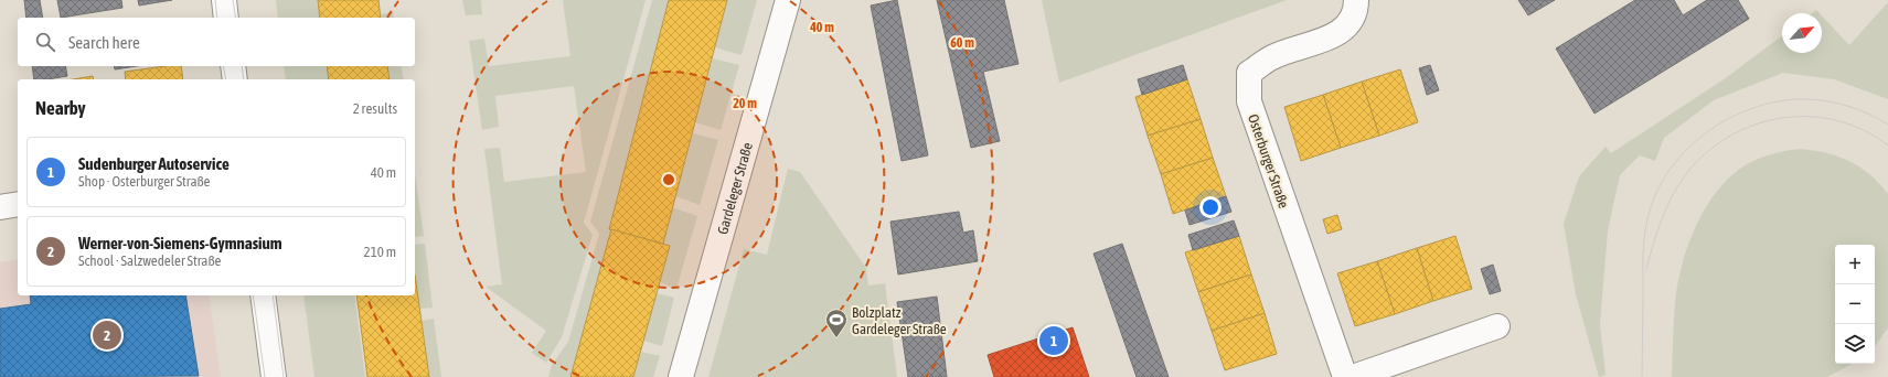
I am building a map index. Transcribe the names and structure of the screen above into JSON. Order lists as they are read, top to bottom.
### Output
{
  "streets": {
    "street": ["Osterburger Straße", "Gardeleger Straße"]
  },
  "places": {
    "sports": ["Bolzplatz Gardeleger Straße"]
  },
  "north": "top right",
  "page": {
    "search": "Search here",
    "heading": ["Nearby", "2 results"],
    "list": [
      {
        "mark": "1",
        "name": "Sudenburger Autoservice",
        "note": "Shop · Osterburger Straße",
        "value": "40 m"
      },
      {
        "mark": "2",
        "name": "Werner-von-Siemens-Gymnasium",
        "note": "School · Salzwedeler Straße",
        "value": "210 m"
      }
    ],
    "map_buttons": ["+", "−"],
    "pins": ["2", "1"]
  },
  "rings": ["40 m", "60 m", "20 m"]
}
